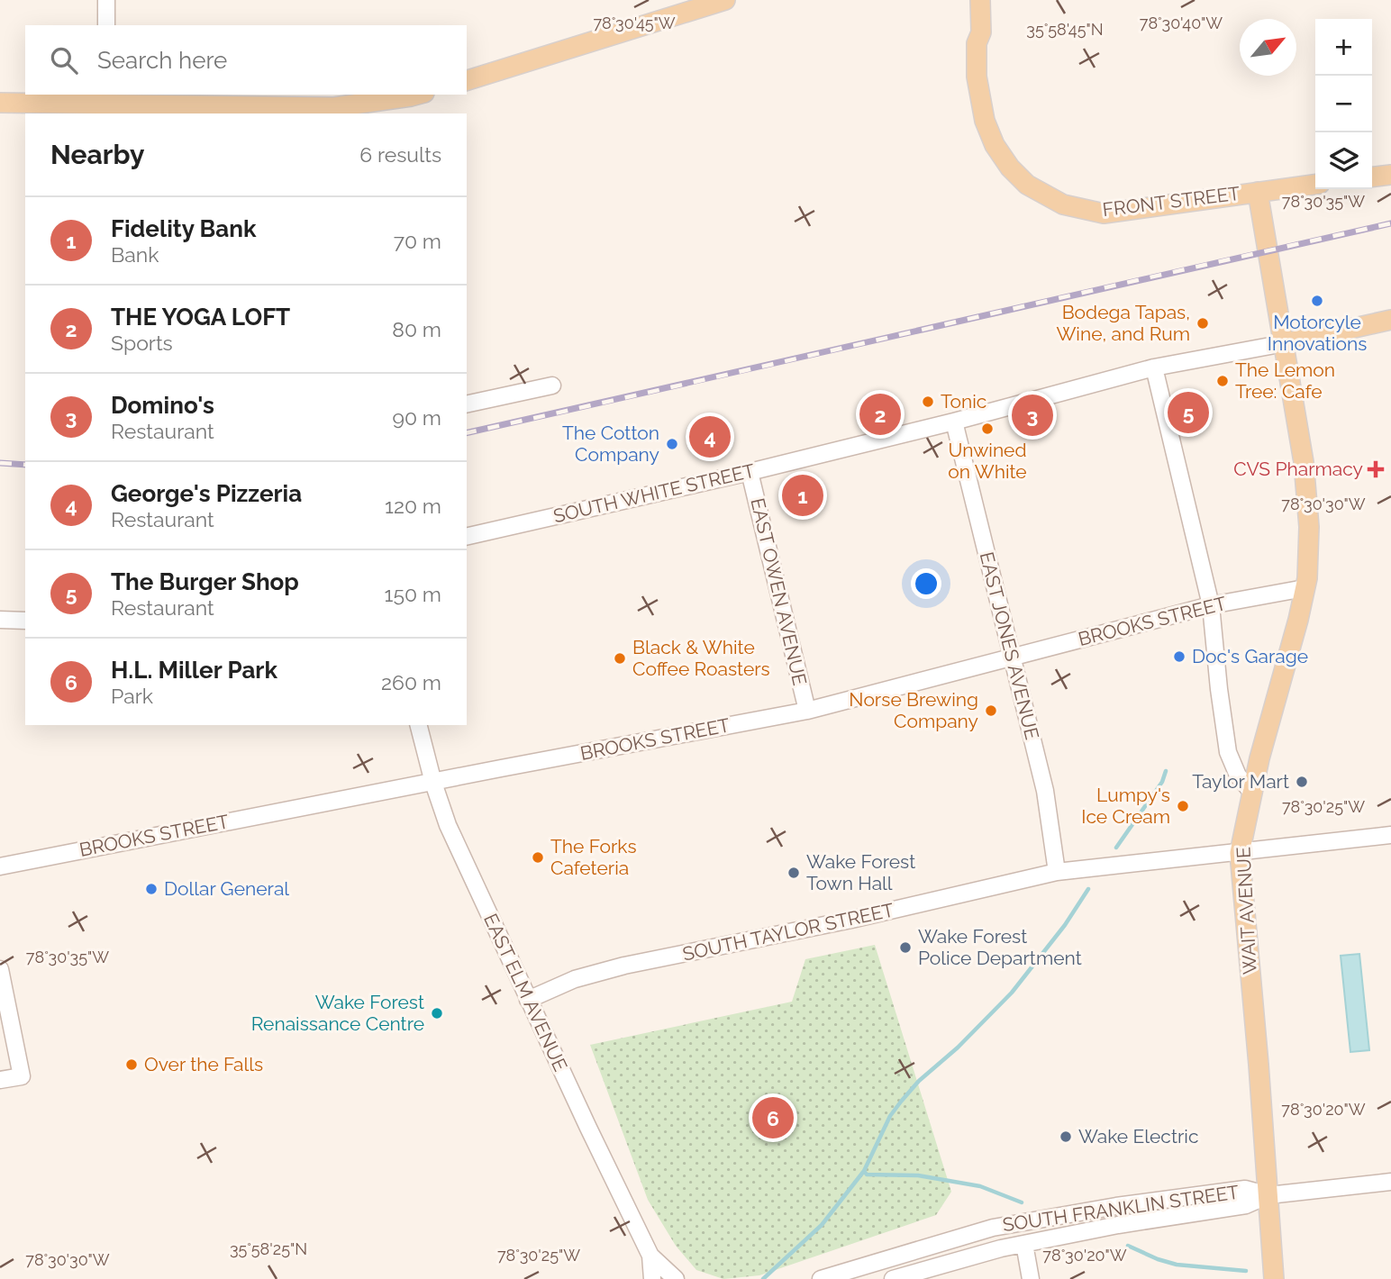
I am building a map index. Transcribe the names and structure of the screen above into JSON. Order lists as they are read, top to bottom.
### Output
{
  "streets": {
    "main road": ["FRONT STREET", "WAIT AVENUE"],
    "street": [
      "SOUTH WHITE STREET",
      "EAST OWEN AVENUE",
      "BROOKS STREET",
      "EAST JONES AVENUE",
      "SOUTH TAYLOR STREET",
      "EAST ELM AVENUE",
      "SOUTH FRANKLIN STREET"
    ]
  },
  "crossings": [
    ["FRONT STREET", "WAIT AVENUE"],
    ["SOUTH WHITE STREET", "EAST OWEN AVENUE"],
    ["SOUTH WHITE STREET", "EAST JONES AVENUE"],
    ["SOUTH WHITE STREET", "WAIT AVENUE"],
    ["EAST OWEN AVENUE", "BROOKS STREET"],
    ["BROOKS STREET", "EAST JONES AVENUE"],
    ["BROOKS STREET", "WAIT AVENUE"],
    ["BROOKS STREET", "EAST ELM AVENUE"],
    ["EAST JONES AVENUE", "SOUTH TAYLOR STREET"],
    ["WAIT AVENUE", "SOUTH TAYLOR STREET"],
    ["WAIT AVENUE", "SOUTH FRANKLIN STREET"],
    ["SOUTH TAYLOR STREET", "EAST ELM AVENUE"]
  ],
  "places": {
    "other": [
      "Motorcyle Innovations",
      "Bodega Tapas, Wine, and Rum",
      "The Lemon Tree: Cafe",
      "Tonic",
      "Unwined on White",
      "The Cotton Company",
      "Doc's Garage",
      "Black & White Coffee Roasters",
      "Norse Brewing Company",
      "Taylor Mart",
      "Lumpy's Ice Cream",
      "The Forks Cafeteria",
      "Wake Forest Town Hall",
      "Dollar General",
      "Wake Forest Police Department",
      "Wake Forest Renaissance Centre",
      "Over the Falls",
      "Wake Electric"
    ],
    "health": ["CVS Pharmacy"]
  },
  "north": "top right",
  "page": {
    "map_buttons": ["+", "−"],
    "search": "Search here",
    "heading": ["Nearby", "6 results"],
    "list": [
      {
        "mark": "1",
        "name": "Fidelity Bank",
        "note": "Bank",
        "value": "70 m"
      },
      {
        "mark": "2",
        "name": "THE YOGA LOFT",
        "note": "Sports",
        "value": "80 m"
      },
      {
        "mark": "3",
        "name": "Domino's",
        "note": "Restaurant",
        "value": "90 m"
      },
      {
        "mark": "4",
        "name": "George's Pizzeria",
        "note": "Restaurant",
        "value": "120 m"
      },
      {
        "mark": "5",
        "name": "The Burger Shop",
        "note": "Restaurant",
        "value": "150 m"
      },
      {
        "mark": "6",
        "name": "H.L. Miller Park",
        "note": "Park",
        "value": "260 m"
      }
    ],
    "pins": [
      "5",
      "2",
      "3",
      "4",
      "1",
      "6"
    ]
  },
  "coordinates": [
    "78°30'45\"W",
    "78°30'40\"W",
    "35°58'45\"N",
    "78°30'35\"W",
    "78°30'30\"W",
    "78°30'25\"W",
    "78°30'20\"W",
    "35°58'25\"N"
  ]
}
